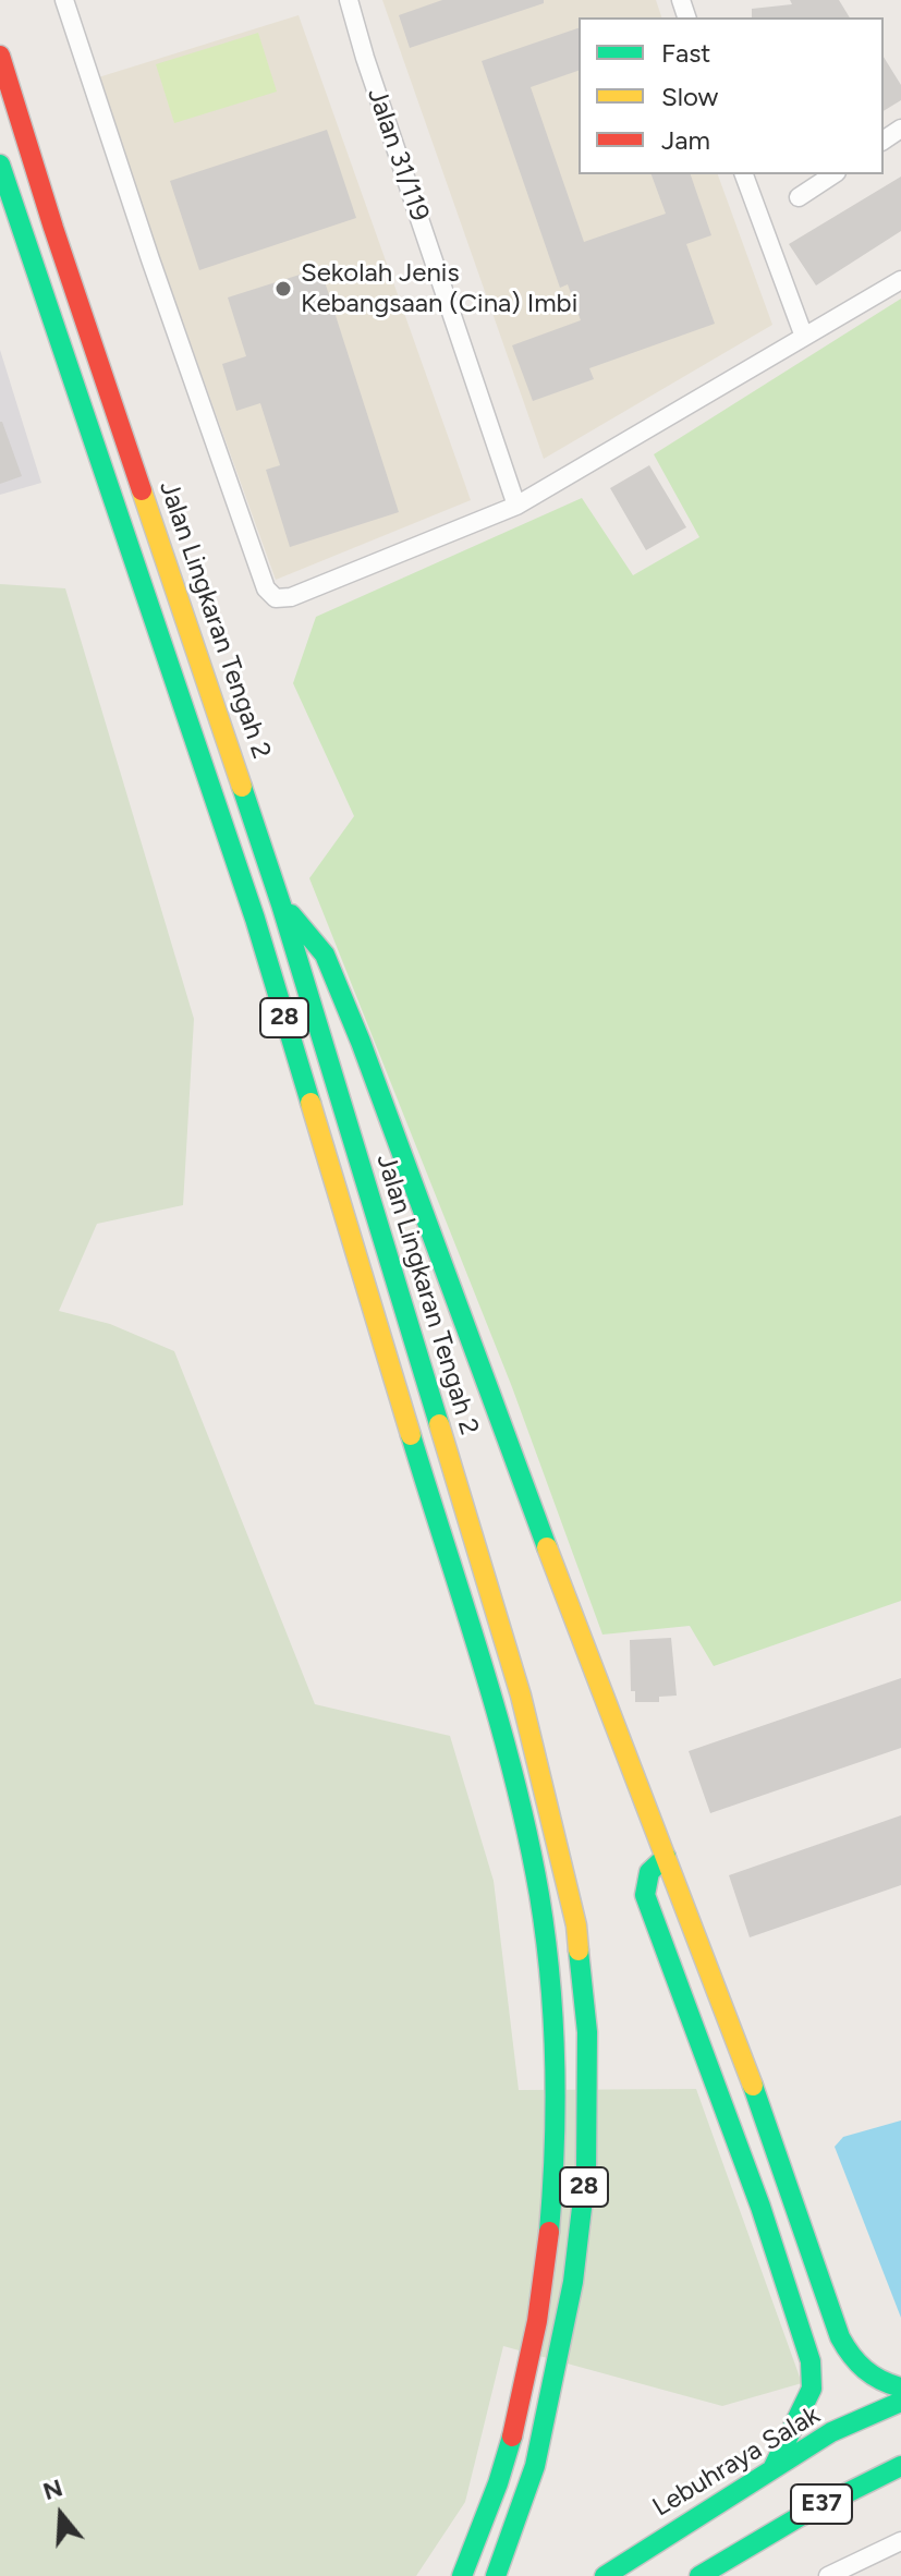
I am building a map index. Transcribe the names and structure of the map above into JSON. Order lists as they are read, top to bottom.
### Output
{
  "streets": {
    "highway": [
      "Jalan Lingkaran Tengah 2",
      "28",
      "Lebuhraya Salak",
      "E37"
    ],
    "street": ["Jalan 31/119"]
  },
  "places": ["Sekolah Jenis Kebangsaan (Cina) Imbi"],
  "legend": ["Fast", "Slow", "Jam"],
  "north": "top"
}
